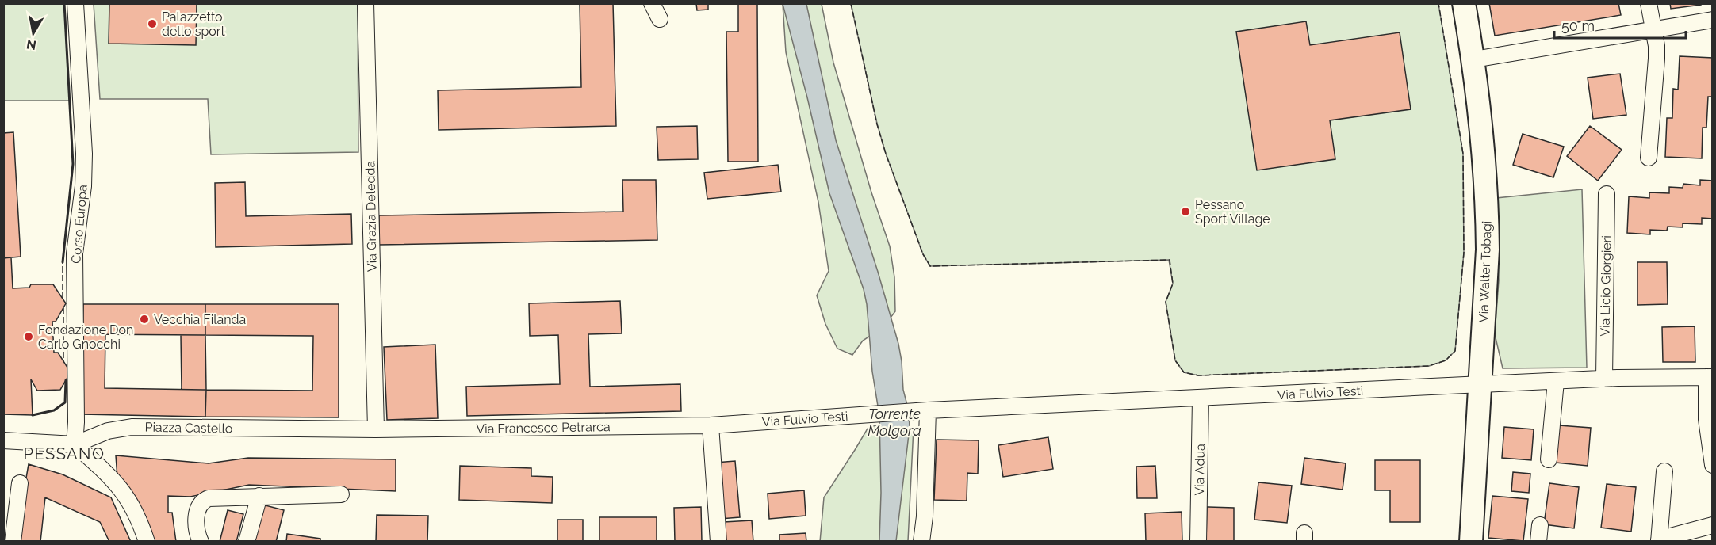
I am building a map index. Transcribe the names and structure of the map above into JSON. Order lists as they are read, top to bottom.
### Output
{
  "streets": {
    "street": [
      "Via Grazia Deledda",
      "Corso Europa",
      "Via Walter Tobagi",
      "Via Licio Giorgieri",
      "Via Fulvio Testi",
      "Piazza Castello",
      "Via Francesco Petrarca",
      "Via Adua"
    ]
  },
  "crossings": [
    ["Via Grazia Deledda", "Piazza Castello"],
    ["Via Grazia Deledda", "Via Francesco Petrarca"],
    ["Corso Europa", "Piazza Castello"],
    ["Via Walter Tobagi", "Via Fulvio Testi"],
    ["Via Licio Giorgieri", "Via Fulvio Testi"],
    ["Via Fulvio Testi", "Via Francesco Petrarca"],
    ["Via Fulvio Testi", "Via Adua"],
    ["Piazza Castello", "Via Francesco Petrarca"]
  ],
  "districts": ["PESSANO"],
  "water": ["Torrente Molgora"],
  "places": [
    "Palazzetto dello sport",
    "Pessano Sport Village",
    "Vecchia Filanda",
    "Fondazione Don Carlo Gnocchi"
  ],
  "scale_bar": "50 m",
  "north": "bottom"
}
